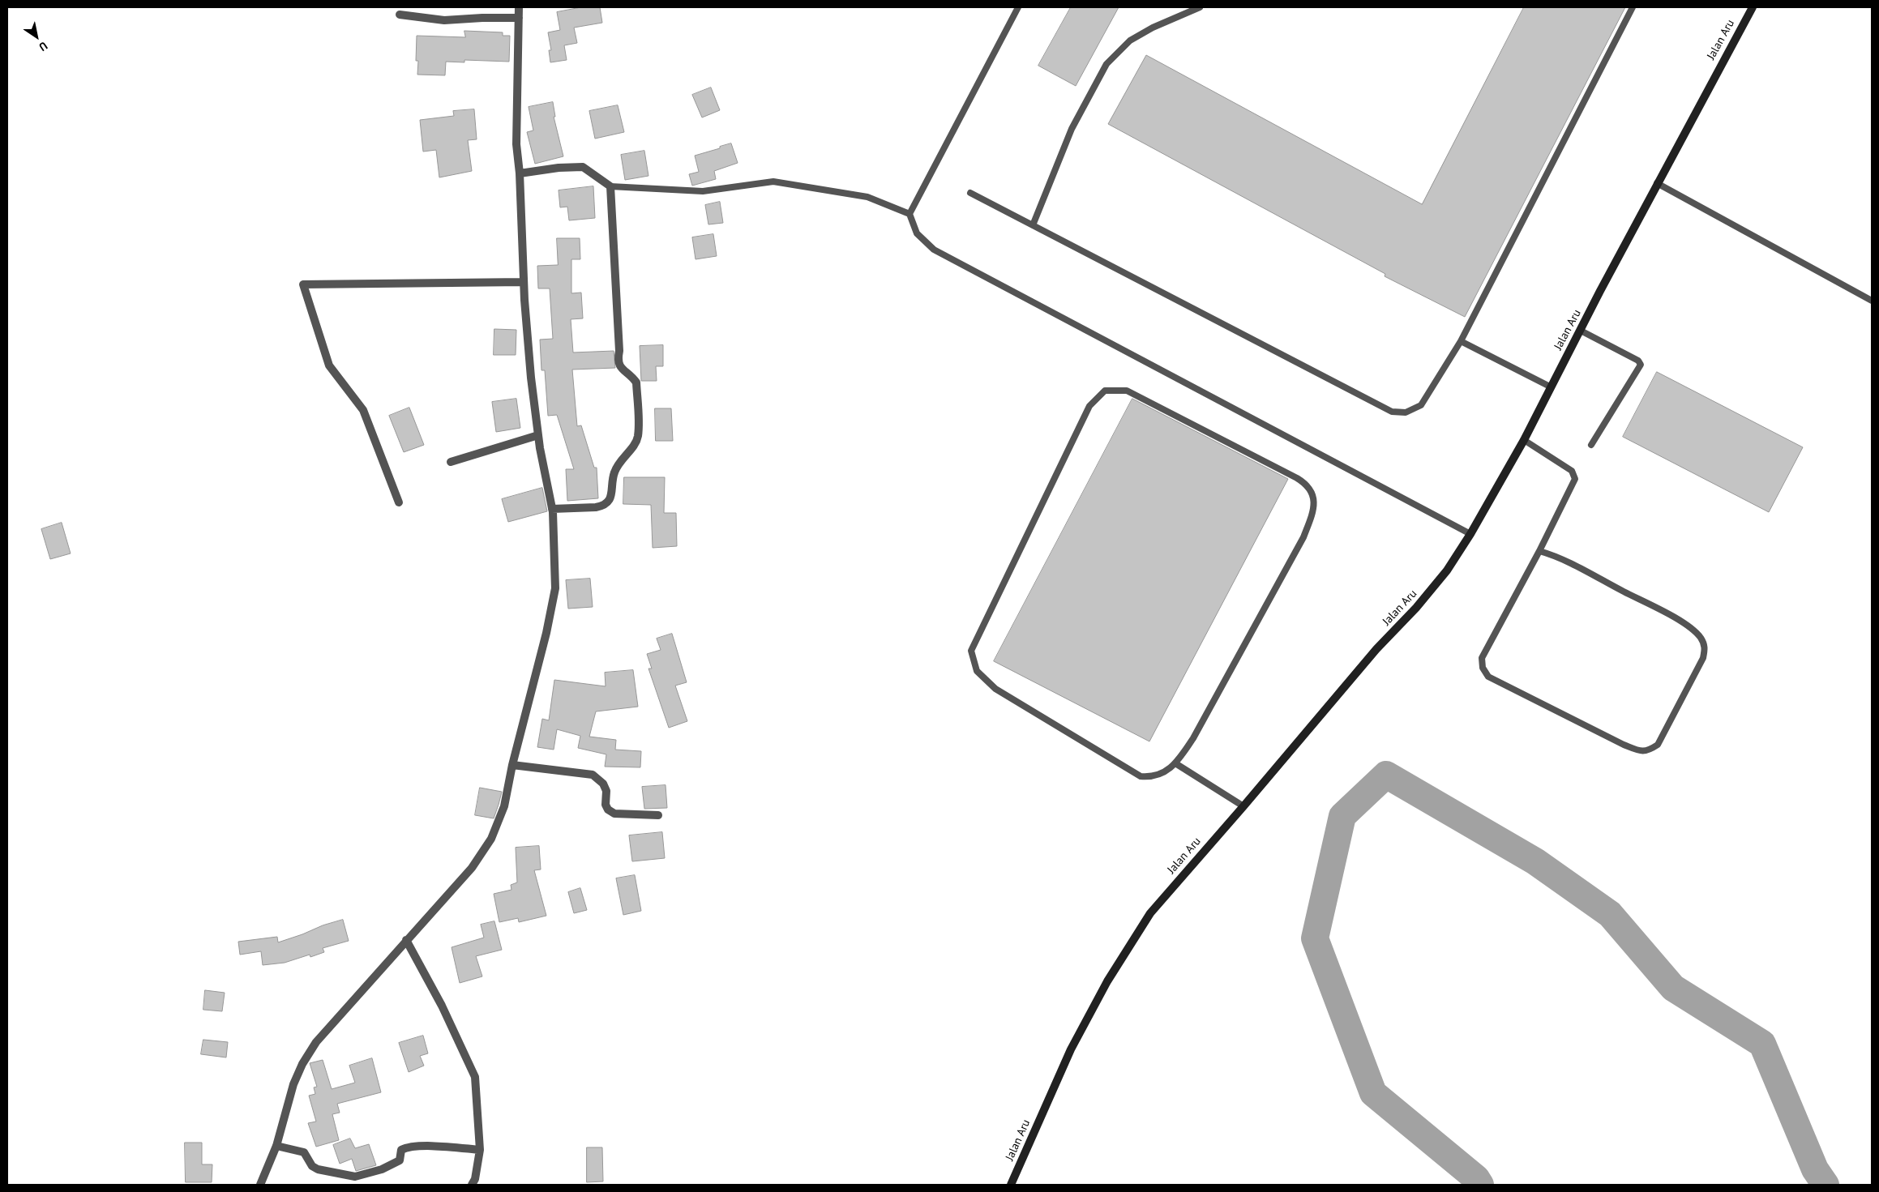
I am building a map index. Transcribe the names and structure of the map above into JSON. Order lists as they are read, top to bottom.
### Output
{
  "streets": {
    "street": ["Jalan Aru"]
  },
  "north": "bottom right"
}
